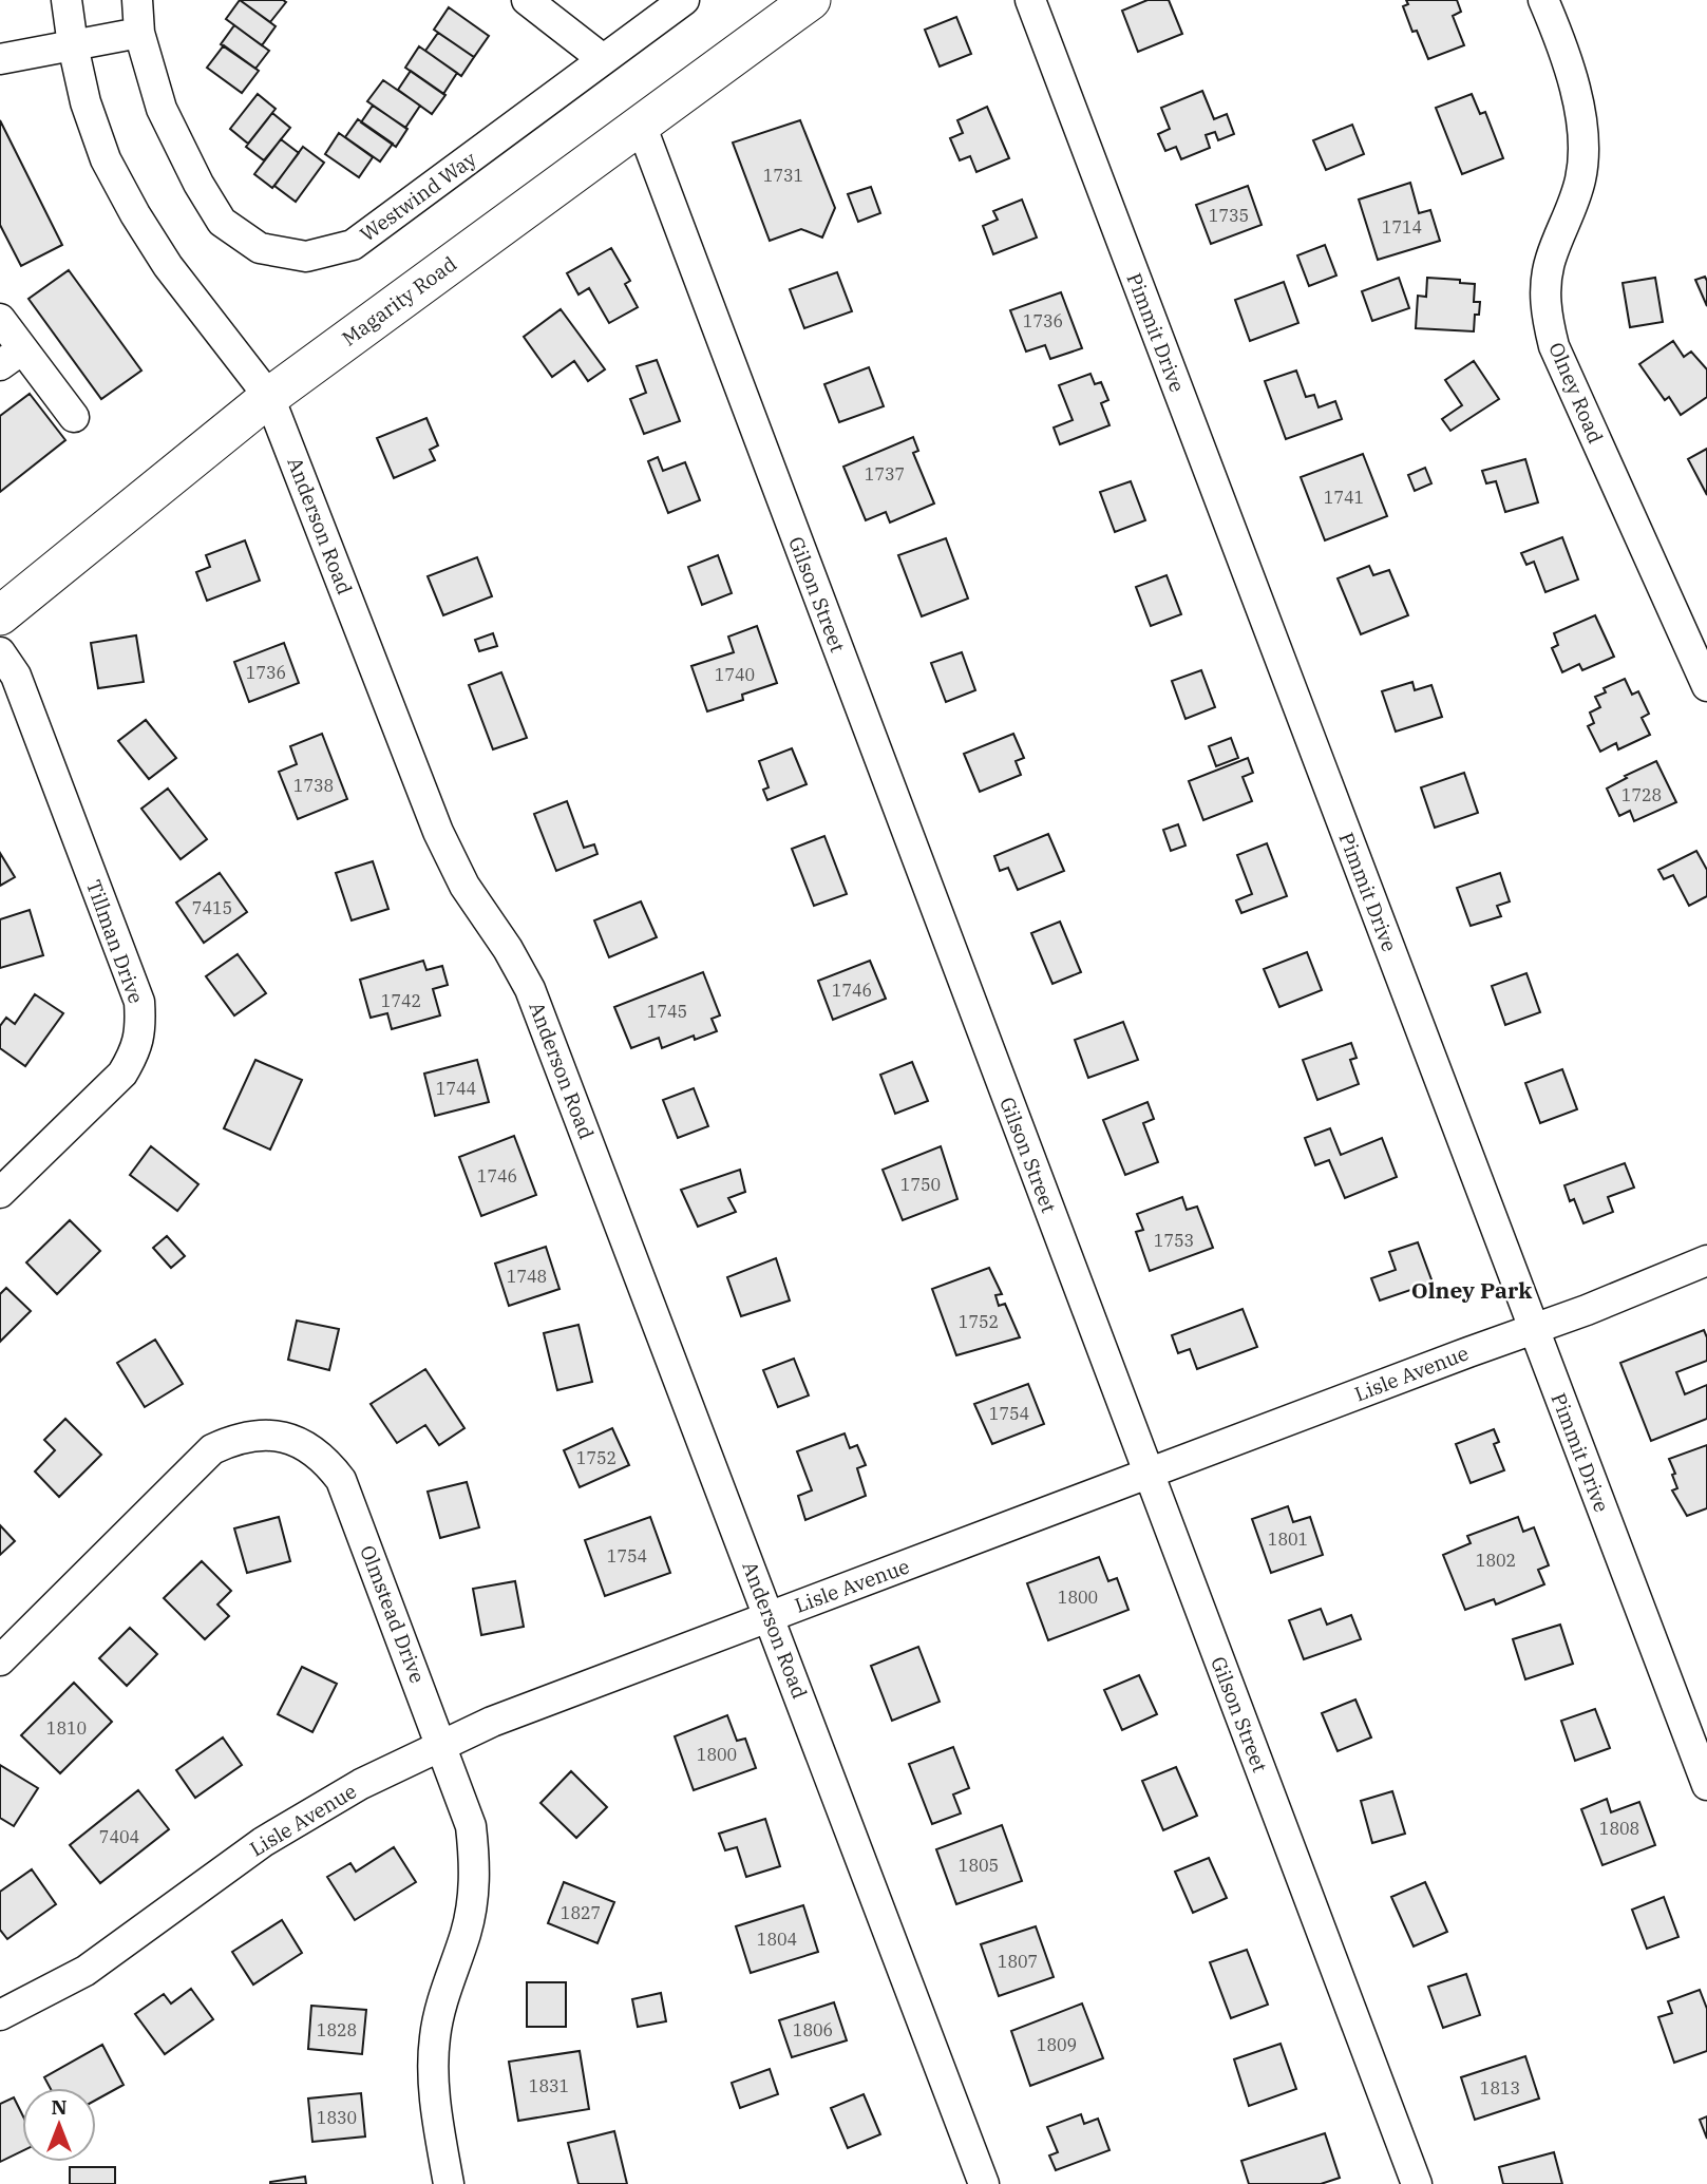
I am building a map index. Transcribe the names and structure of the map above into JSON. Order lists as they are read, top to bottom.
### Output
{
  "streets": {
    "main road": ["Magarity Road"],
    "street": [
      "Westwind Way",
      "Pimmit Drive",
      "Olney Road",
      "Anderson Road",
      "Gilson Street",
      "Tillman Drive",
      "Lisle Avenue",
      "Olmstead Drive"
    ]
  },
  "crossings": [
    ["Magarity Road", "Anderson Road"],
    ["Magarity Road", "Gilson Street"],
    ["Pimmit Drive", "Lisle Avenue"],
    ["Anderson Road", "Lisle Avenue"],
    ["Gilson Street", "Lisle Avenue"],
    ["Lisle Avenue", "Olmstead Drive"]
  ],
  "districts": ["Olney Park"],
  "house_numbers": [
    "1731",
    "1735",
    "1714",
    "1736",
    "1737",
    "1741",
    "1736",
    "1740",
    "1738",
    "1728",
    "7415",
    "1746",
    "1742",
    "1745",
    "1744",
    "1746",
    "1750",
    "1753",
    "1748",
    "1752",
    "1754",
    "1752",
    "1801",
    "1754",
    "1802",
    "1800",
    "1810",
    "1800",
    "1808",
    "7404",
    "1805",
    "1827",
    "1804",
    "1807",
    "1828",
    "1806",
    "1809",
    "1831",
    "1813",
    "1830"
  ],
  "north": "top"
}
